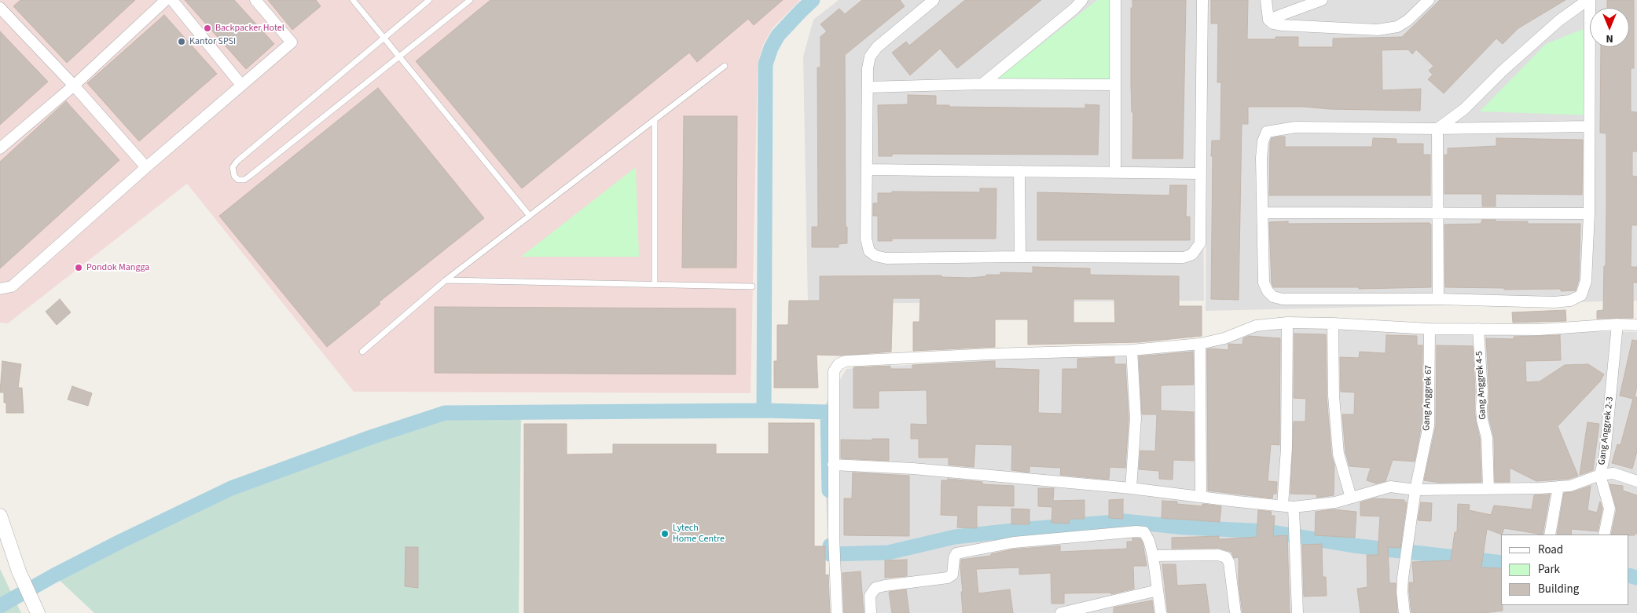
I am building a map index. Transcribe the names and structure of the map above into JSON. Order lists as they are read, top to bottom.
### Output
{
  "streets": {
    "street": ["Gang Anggrek 4-5", "Gang Anggrek 67", "Gang Anggrek 2-3"]
  },
  "places": [
    "Backpacker Hotel",
    "Kantor SPSI",
    "Pondok Mangga",
    "Lytech Home Centre"
  ],
  "legend": ["Road", "Park", "Building"],
  "north": "bottom"
}
